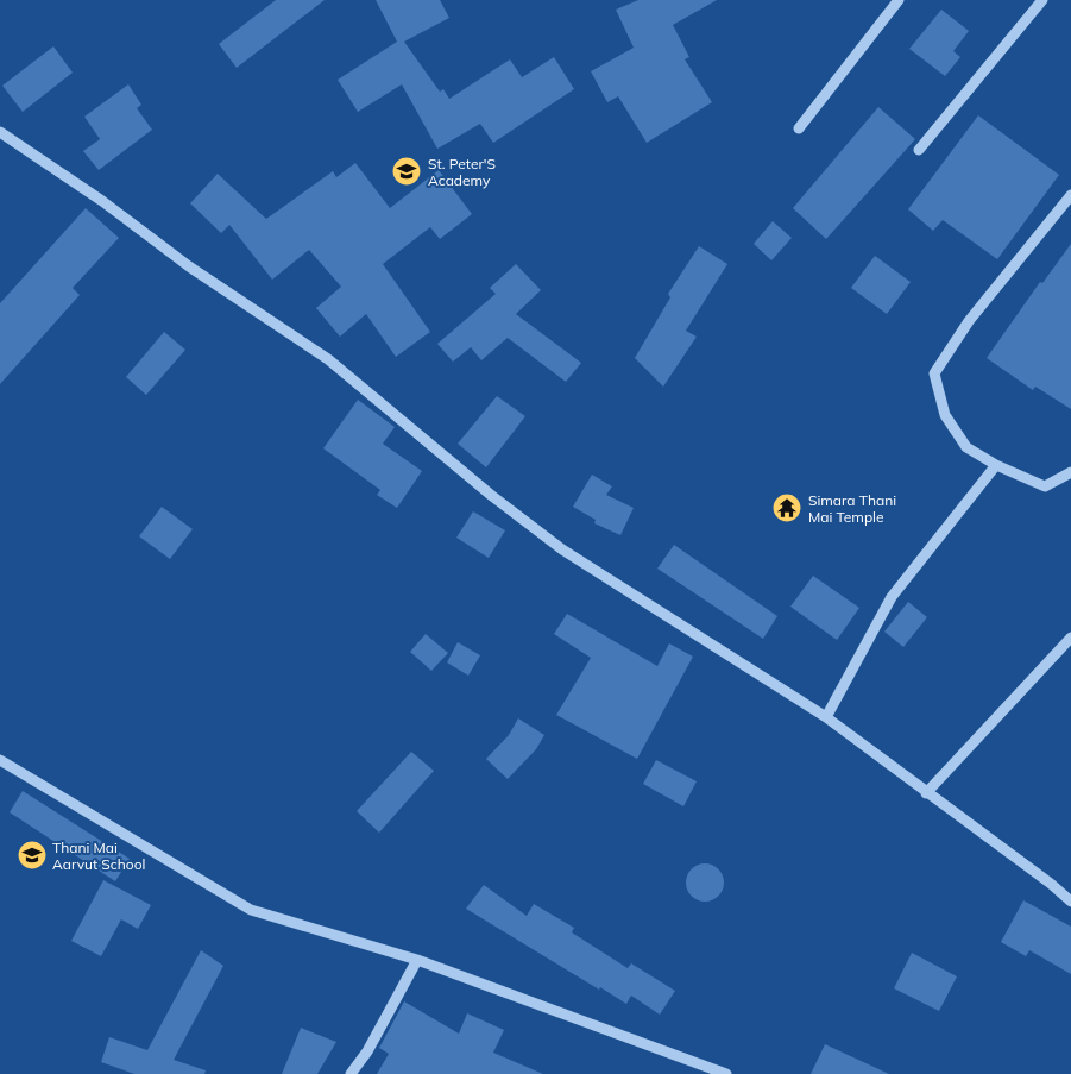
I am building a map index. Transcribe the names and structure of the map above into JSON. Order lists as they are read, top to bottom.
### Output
{
  "places": {
    "school or university": ["St. Peter'S Academy", "Thani Mai Aarvut School"],
    "temple": ["Simara Thani Mai Temple"]
  }
}
